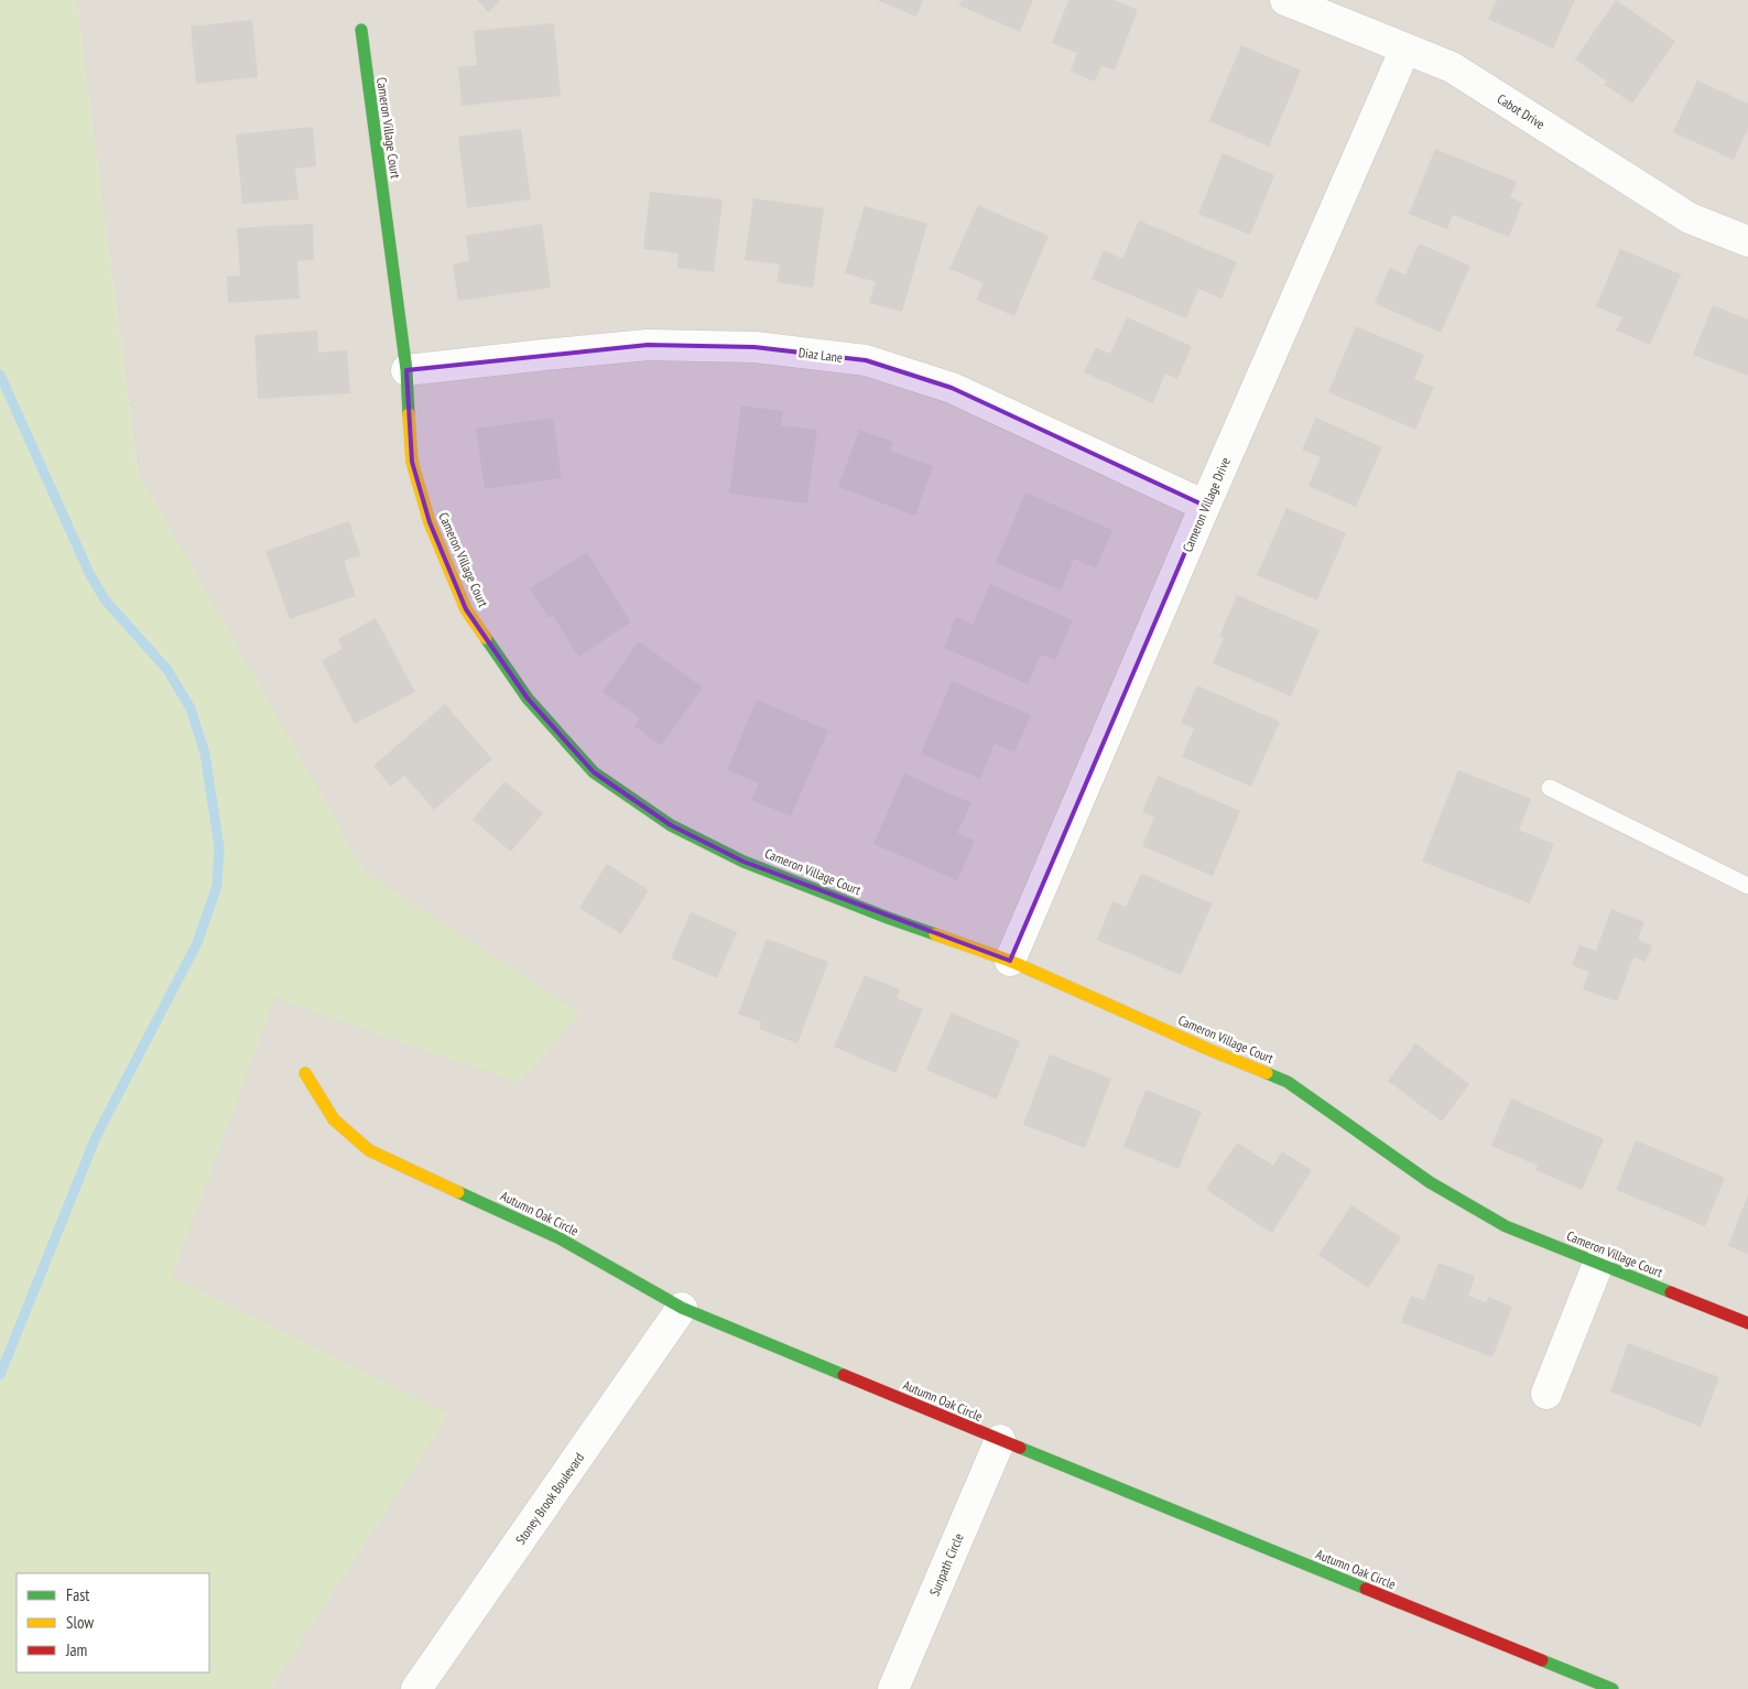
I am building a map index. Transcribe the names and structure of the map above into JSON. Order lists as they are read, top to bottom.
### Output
{
  "streets": {
    "street": [
      "Cabot Drive",
      "Cameron Village Court",
      "Diaz Lane",
      "Cameron Village Drive",
      "Autumn Oak Circle",
      "Stoney Brook Boulevard",
      "Sunpath Circle"
    ]
  },
  "crossings": [
    ["Cabot Drive", "Cameron Village Drive"],
    ["Cameron Village Court", "Diaz Lane"],
    ["Cameron Village Court", "Cameron Village Drive"],
    ["Diaz Lane", "Cameron Village Drive"],
    ["Autumn Oak Circle", "Stoney Brook Boulevard"],
    ["Autumn Oak Circle", "Sunpath Circle"]
  ],
  "legend": ["Fast", "Slow", "Jam"]
}
